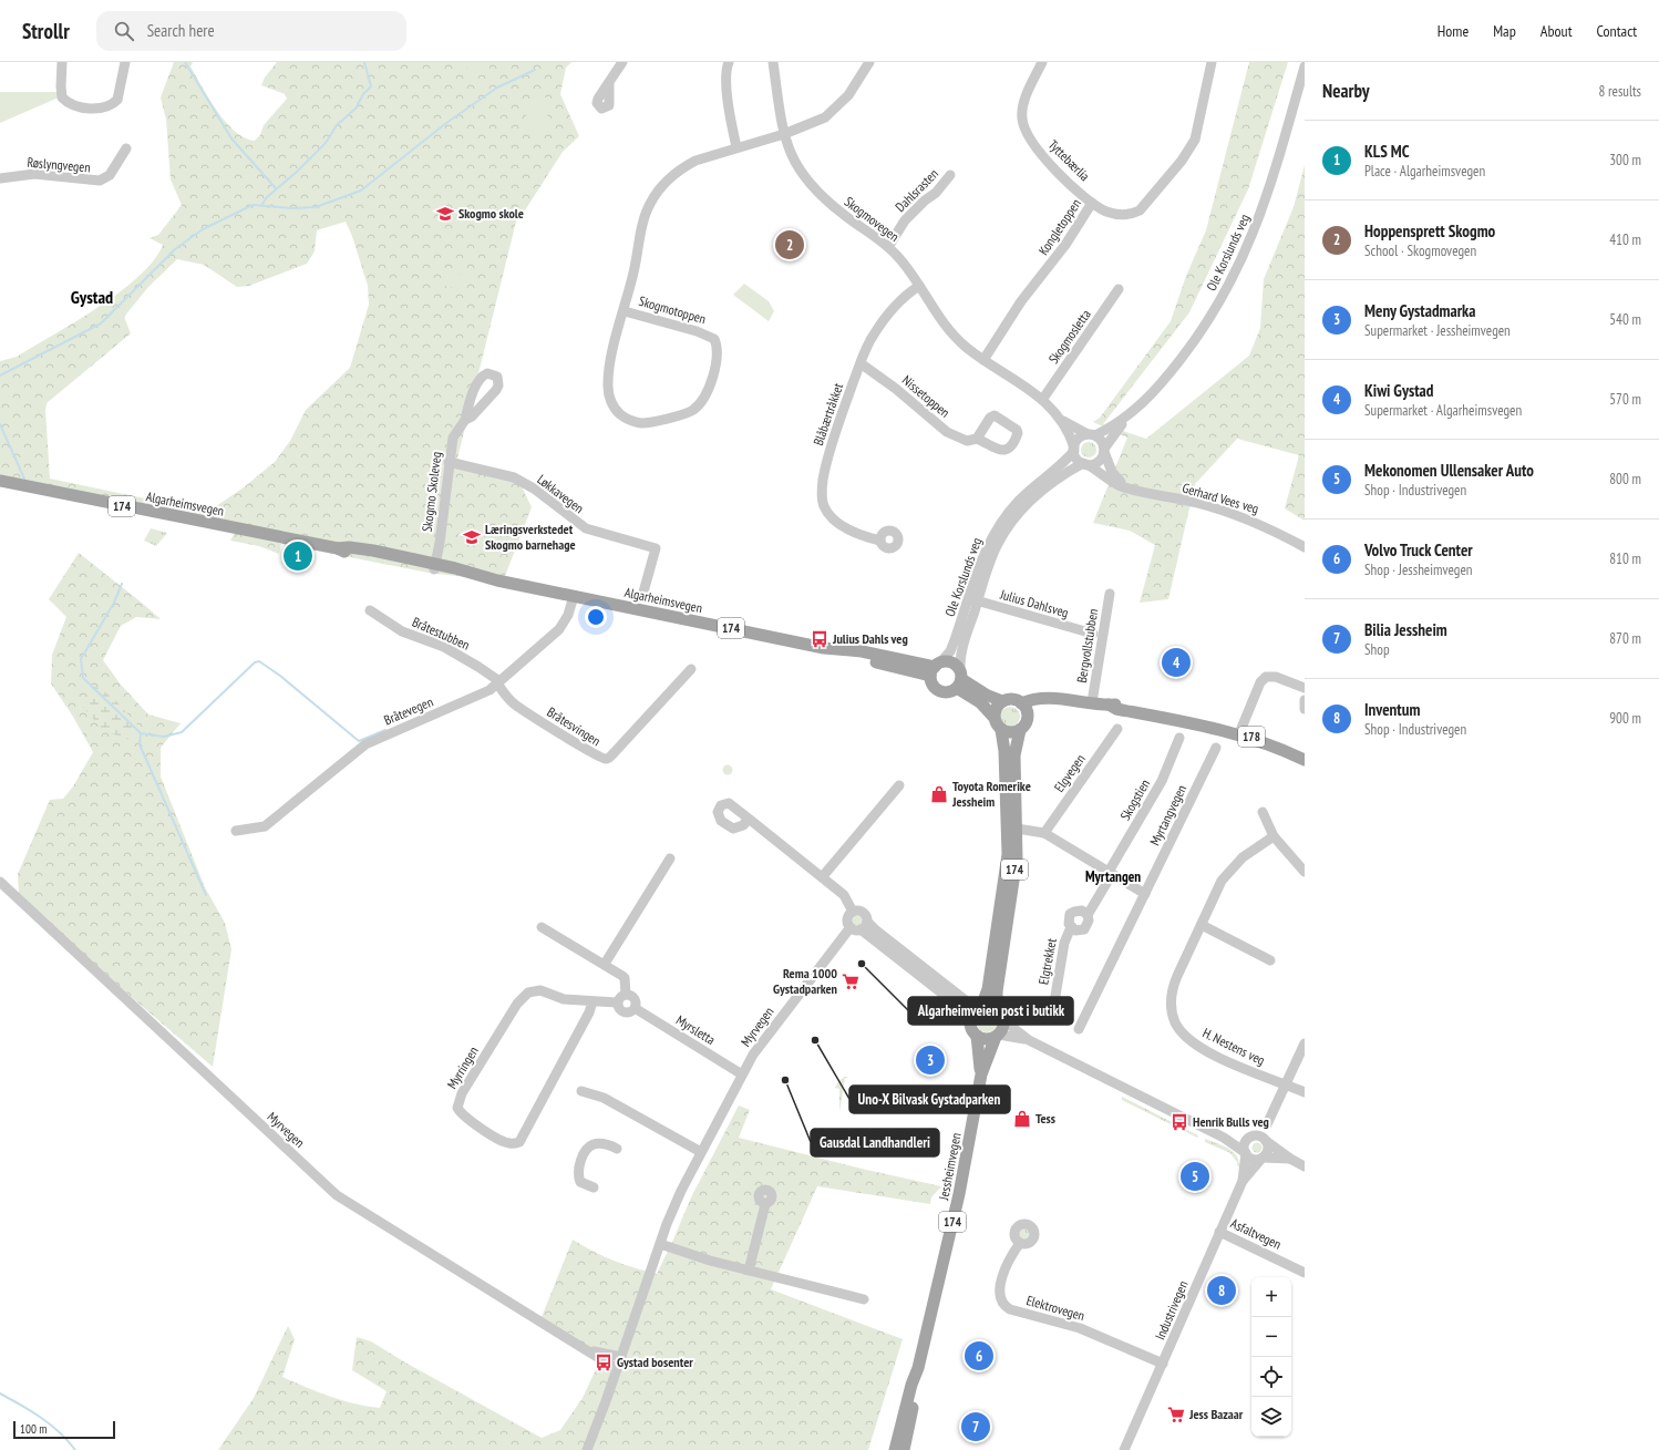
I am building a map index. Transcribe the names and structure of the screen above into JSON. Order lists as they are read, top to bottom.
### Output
{
  "streets": {
    "main road": [
      "Algarheimsvegen",
      "174",
      "178",
      "Jessheimvegen"
    ],
    "street": [
      "Tyttebærlia",
      "Røslyngvegen",
      "Dahlsrasten",
      "Skogmovegen",
      "Kongletoppen",
      "Ole Korslunds veg",
      "Skogmotoppen",
      "Skogmosletta",
      "Nissetoppen",
      "Blåbærtråkket",
      "Skogmo Skoleveg",
      "Løkkavegen",
      "Gerhard Vees veg",
      "Julius Dahlsveg",
      "Bråtestubben",
      "Bergvollstubben",
      "Bråtevegen",
      "Bråtesvingen",
      "Elgvegen",
      "Skogstien",
      "Myrtangvegen",
      "Elgtrekket",
      "Myrvegen",
      "Myrsletta",
      "H. Nestens veg",
      "Myrringen",
      "Asfaltvegen",
      "Elektrovegen",
      "Industrivegen"
    ]
  },
  "crossings": [
    ["Tyttebærlia", "Kongletoppen"],
    ["Dahlsrasten", "Skogmovegen"],
    ["Skogmovegen", "Kongletoppen"],
    ["Skogmovegen", "Ole Korslunds veg"],
    ["Skogmovegen", "Skogmotoppen"],
    ["Skogmovegen", "Skogmosletta"],
    ["Skogmovegen", "Blåbærtråkket"],
    ["Skogmovegen", "Gerhard Vees veg"],
    ["Ole Korslunds veg", "Gerhard Vees veg"],
    ["Ole Korslunds veg", "Algarheimsvegen"],
    ["Ole Korslunds veg", "174"],
    ["Ole Korslunds veg", "Julius Dahlsveg"],
    ["Nissetoppen", "Blåbærtråkket"],
    ["Skogmo Skoleveg", "Løkkavegen"],
    ["Skogmo Skoleveg", "Algarheimsvegen"],
    ["Algarheimsvegen", "174"],
    ["Algarheimsvegen", "Bråtevegen"],
    ["174", "178"],
    ["174", "Jessheimvegen"],
    ["Bråtestubben", "Bråtevegen"],
    ["Bråtestubben", "Bråtesvingen"],
    ["Bergvollstubben", "178"],
    ["Bråtevegen", "Bråtesvingen"],
    ["Skogstien", "Elgtrekket"],
    ["Myrvegen", "Myrsletta"],
    ["Myrsletta", "Myrringen"],
    ["Asfaltvegen", "Industrivegen"],
    ["Elektrovegen", "Industrivegen"]
  ],
  "districts": ["Gystad", "Myrtangen"],
  "places": {
    "school or university": ["Skogmo skole", "Læringsverkstedet Skogmo barnehage"],
    "bus stop": ["Julius Dahls veg", "Henrik Bulls veg", "Gystad bosenter"],
    "shop": ["Toyota Romerike Jessheim", "Tess"],
    "other": ["Algarheimveien post i butikk", "Uno-X Bilvask Gystadparken", "Gausdal Landhandleri"],
    "supermarket": ["Rema 1000 Gystadparken", "Jess Bazaar"]
  },
  "scale_bar": "100 m",
  "page": {
    "header": "Strollr",
    "search": "Search here",
    "nav": [
      "Home",
      "Map",
      "About",
      "Contact"
    ],
    "heading": ["Nearby", "8 results"],
    "list": [
      {
        "mark": "1",
        "name": "KLS MC",
        "note": "Place · Algarheimsvegen",
        "value": "300 m"
      },
      {
        "mark": "2",
        "name": "Hoppensprett Skogmo",
        "note": "School · Skogmovegen",
        "value": "410 m"
      },
      {
        "mark": "3",
        "name": "Meny Gystadmarka",
        "note": "Supermarket · Jessheimvegen",
        "value": "540 m"
      },
      {
        "mark": "4",
        "name": "Kiwi Gystad",
        "note": "Supermarket · Algarheimsvegen",
        "value": "570 m"
      },
      {
        "mark": "5",
        "name": "Mekonomen Ullensaker Auto",
        "note": "Shop · Industrivegen",
        "value": "800 m"
      },
      {
        "mark": "6",
        "name": "Volvo Truck Center",
        "note": "Shop · Jessheimvegen",
        "value": "810 m"
      },
      {
        "mark": "7",
        "name": "Bilia Jessheim",
        "note": "Shop",
        "value": "870 m"
      },
      {
        "mark": "8",
        "name": "Inventum",
        "note": "Shop · Industrivegen",
        "value": "900 m"
      }
    ],
    "pins": [
      "2",
      "1",
      "4",
      "3",
      "5",
      "8",
      "6",
      "7"
    ],
    "map_buttons": ["+", "−"],
    "scale": "100 m"
  }
}
